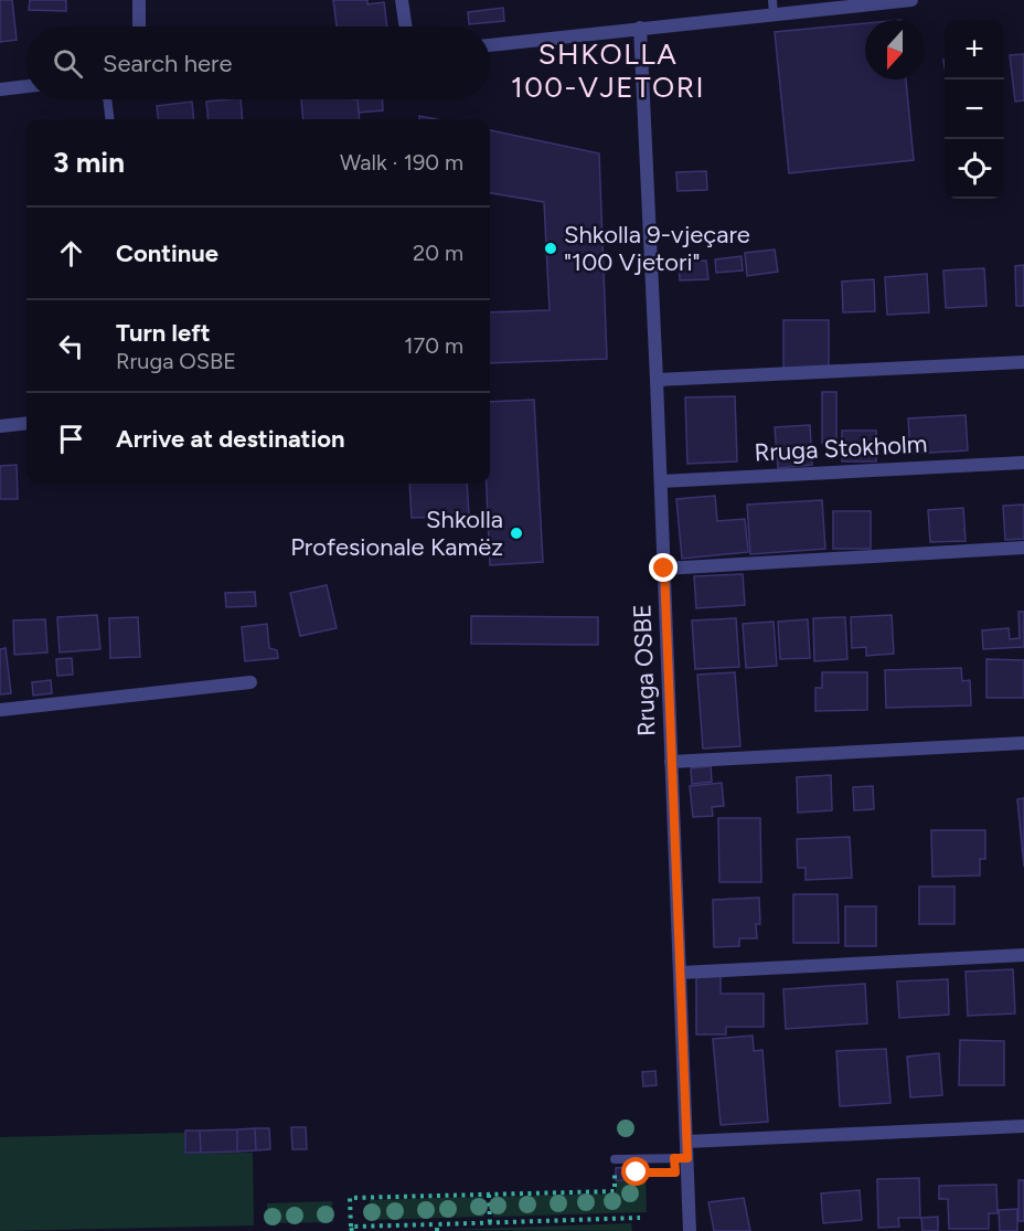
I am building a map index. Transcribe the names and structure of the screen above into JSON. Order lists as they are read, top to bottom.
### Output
{
  "streets": {
    "street": ["Rruga Stokholm", "Rruga OSBE"]
  },
  "crossings": [
    ["Rruga Stokholm", "Rruga OSBE"]
  ],
  "districts": ["SHKOLLA 100-VJETORI"],
  "places": ["Shkolla 9-vjeçare \"100 Vjetori\"", "Shkolla Profesionale Kamëz"],
  "north": "bottom",
  "page": {
    "map_buttons": ["+", "−"],
    "search": "Search here",
    "heading": ["3 min", "Walk · 190 m"],
    "list": [
      ["Continue", "20 m"],
      ["Turn left", "Rruga OSBE", "170 m"],
      "Arrive at destination"
    ]
  }
}
